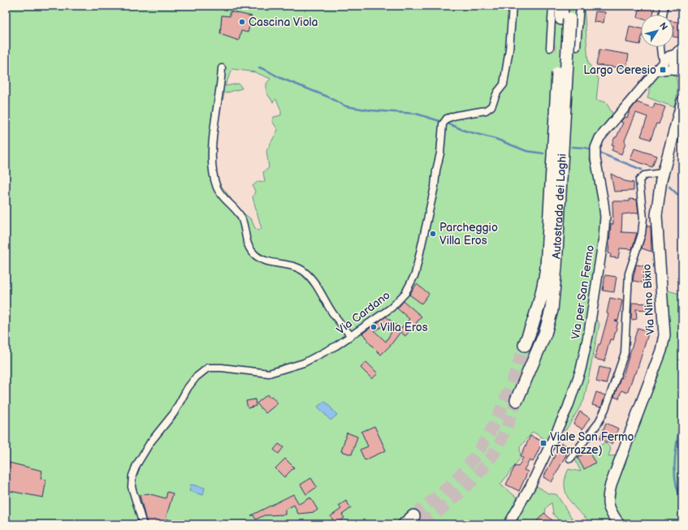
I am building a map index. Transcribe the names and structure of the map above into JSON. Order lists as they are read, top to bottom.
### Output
{
  "streets": {
    "highway": ["Autostrada dei Laghi"],
    "main road": ["Via per San Fermo", "Via Nino Bixio"],
    "street": ["Via Cardano"]
  },
  "places": {
    "other": ["Cascina Viola", "Parcheggio Villa Eros", "Villa Eros"],
    "transit": ["Largo Ceresio", "Viale San Fermo (Terrazze)"]
  },
  "north": "top right"
}
